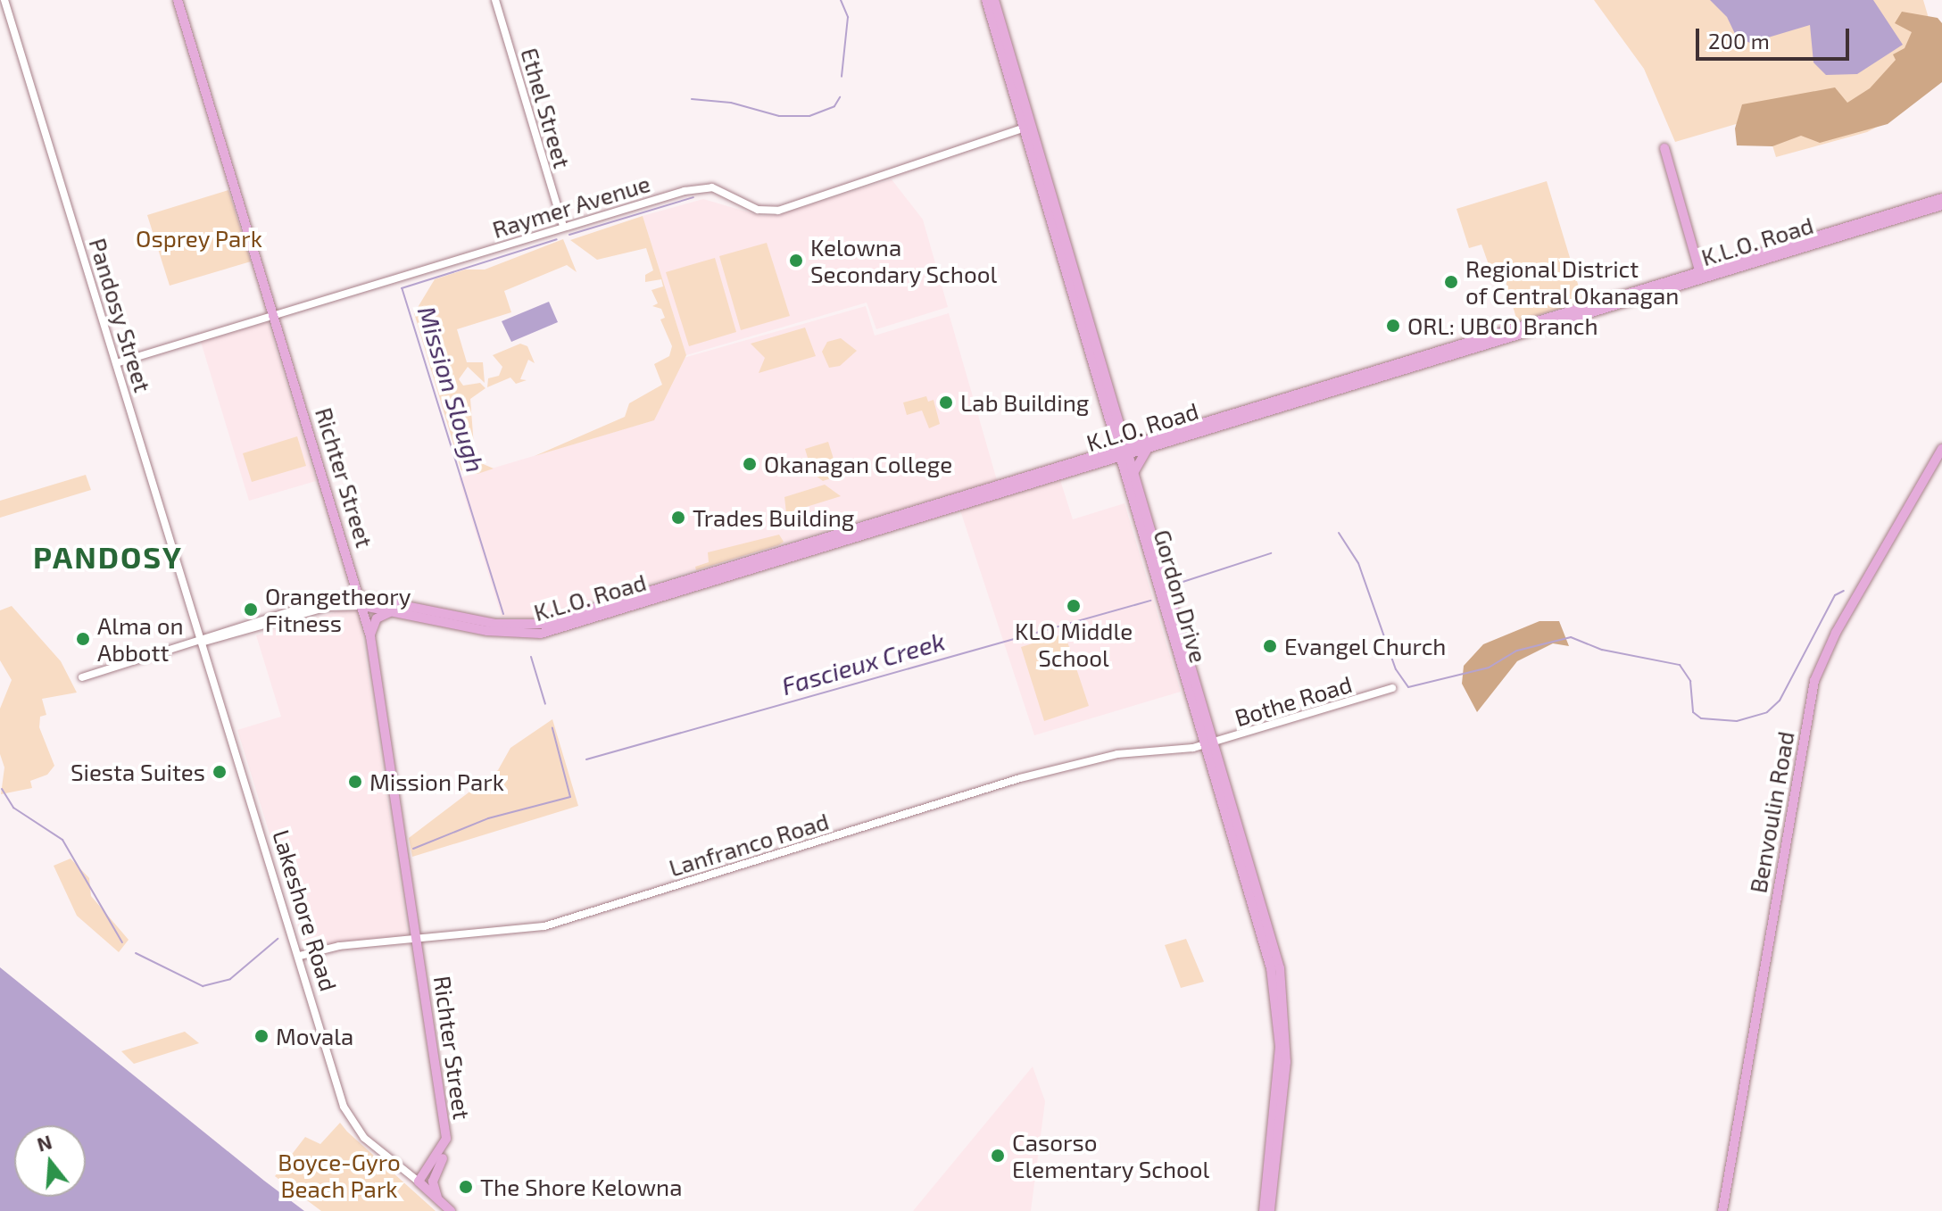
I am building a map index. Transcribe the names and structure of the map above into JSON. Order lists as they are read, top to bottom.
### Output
{
  "streets": {
    "main road": [
      "K.L.O. Road",
      "Richter Street",
      "Gordon Drive",
      "Benvoulin Road"
    ],
    "street": [
      "Ethel Street",
      "Raymer Avenue",
      "Pandosy Street",
      "Bothe Road",
      "Lanfranco Road",
      "Lakeshore Road"
    ]
  },
  "crossings": [
    ["Ethel Street", "Raymer Avenue"],
    ["Raymer Avenue", "Pandosy Street"],
    ["Raymer Avenue", "Richter Street"],
    ["Raymer Avenue", "Gordon Drive"],
    ["K.L.O. Road", "Pandosy Street"],
    ["K.L.O. Road", "Richter Street"],
    ["K.L.O. Road", "Gordon Drive"],
    ["K.L.O. Road", "Lakeshore Road"],
    ["Pandosy Street", "Lakeshore Road"],
    ["Richter Street", "Lanfranco Road"],
    ["Richter Street", "Lakeshore Road"],
    ["Gordon Drive", "Bothe Road"],
    ["Gordon Drive", "Lanfranco Road"],
    ["Bothe Road", "Lanfranco Road"],
    ["Lanfranco Road", "Lakeshore Road"]
  ],
  "districts": ["PANDOSY"],
  "water": ["Mission Slough", "Fascieux Creek"],
  "parks": ["Osprey Park", "Boyce-Gyro Beach Park"],
  "places": [
    "Kelowna Secondary School",
    "Regional District of Central Okanagan",
    "ORL: UBCO Branch",
    "Lab Building",
    "Okanagan College",
    "Trades Building",
    "KLO Middle School",
    "Orangetheory Fitness",
    "Alma on Abbott",
    "Evangel Church",
    "Siesta Suites",
    "Mission Park",
    "Movala",
    "Casorso Elementary School",
    "The Shore Kelowna"
  ],
  "scale_bar": "200 m",
  "north": "top"
}
